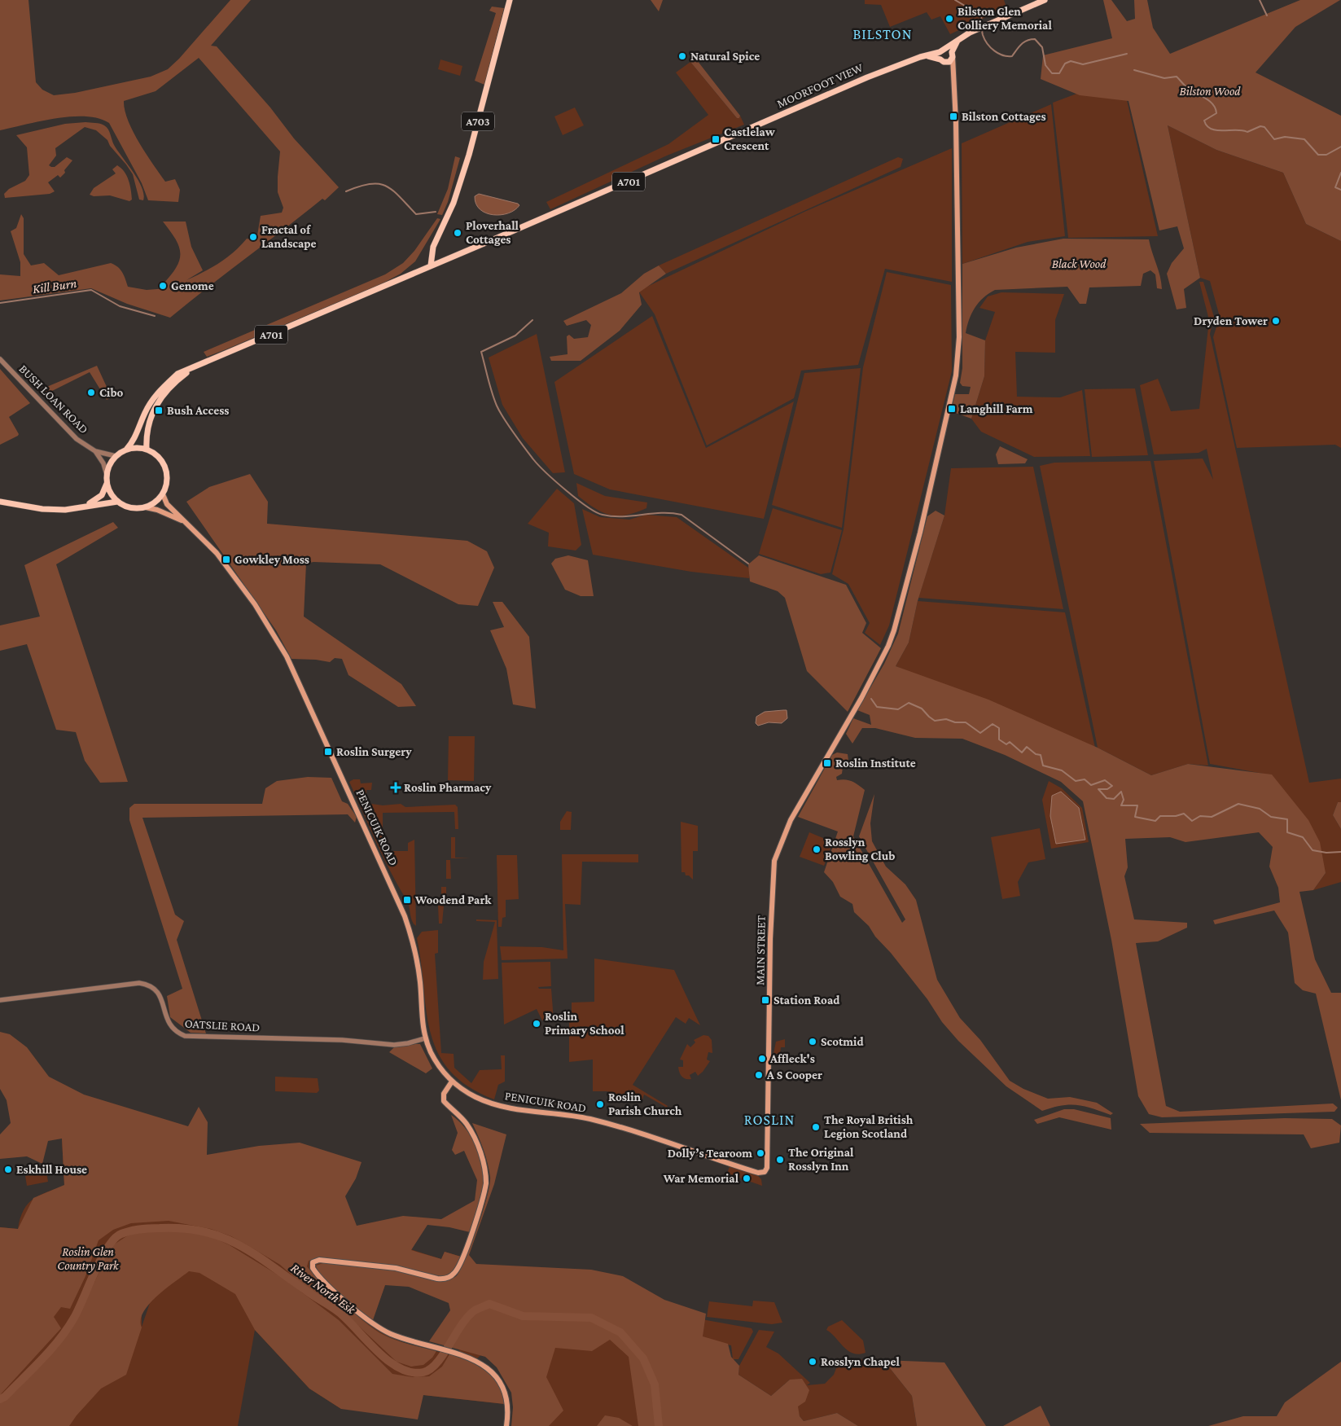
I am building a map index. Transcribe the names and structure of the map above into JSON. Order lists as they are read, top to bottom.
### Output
{
  "streets": {
    "main road": [
      "MOORFOOT VIEW",
      "A703",
      "A701",
      "PENICUIK ROAD",
      "MAIN STREET"
    ],
    "street": ["BUSH LOAN ROAD", "OATSLIE ROAD"]
  },
  "crossings": [
    ["MOORFOOT VIEW", "A703"],
    ["MOORFOOT VIEW", "A701"],
    ["MOORFOOT VIEW", "MAIN STREET"],
    ["A703", "A701"],
    ["A701", "BUSH LOAN ROAD"],
    ["A701", "PENICUIK ROAD"],
    ["A701", "MAIN STREET"],
    ["BUSH LOAN ROAD", "PENICUIK ROAD"],
    ["PENICUIK ROAD", "MAIN STREET"],
    ["PENICUIK ROAD", "OATSLIE ROAD"]
  ],
  "districts": ["BILSTON", "ROSLIN"],
  "water": ["Kill Burn", "River North Esk"],
  "parks": ["Bilston Wood", "Black Wood", "Roslin Glen Country Park"],
  "places": {
    "other": [
      "Bilston Glen Colliery Memorial",
      "Natural Spice",
      "Ploverhall Cottages",
      "Fractal of Landscape",
      "Genome",
      "Dryden Tower",
      "Cibo",
      "Rosslyn Bowling Club",
      "Roslin Primary School",
      "Scotmid",
      "Affleck's",
      "A S Cooper",
      "Roslin Parish Church",
      "The Royal British Legion Scotland",
      "Dolly’s Tearoom",
      "The Original Rosslyn Inn",
      "Eskhill House",
      "War Memorial",
      "Rosslyn Chapel"
    ],
    "transit": [
      "Bilston Cottages",
      "Castlelaw Crescent",
      "Langhill Farm",
      "Bush Access",
      "Gowkley Moss",
      "Roslin Surgery",
      "Roslin Institute",
      "Woodend Park",
      "Station Road"
    ],
    "health": ["Roslin Pharmacy"]
  }
}
